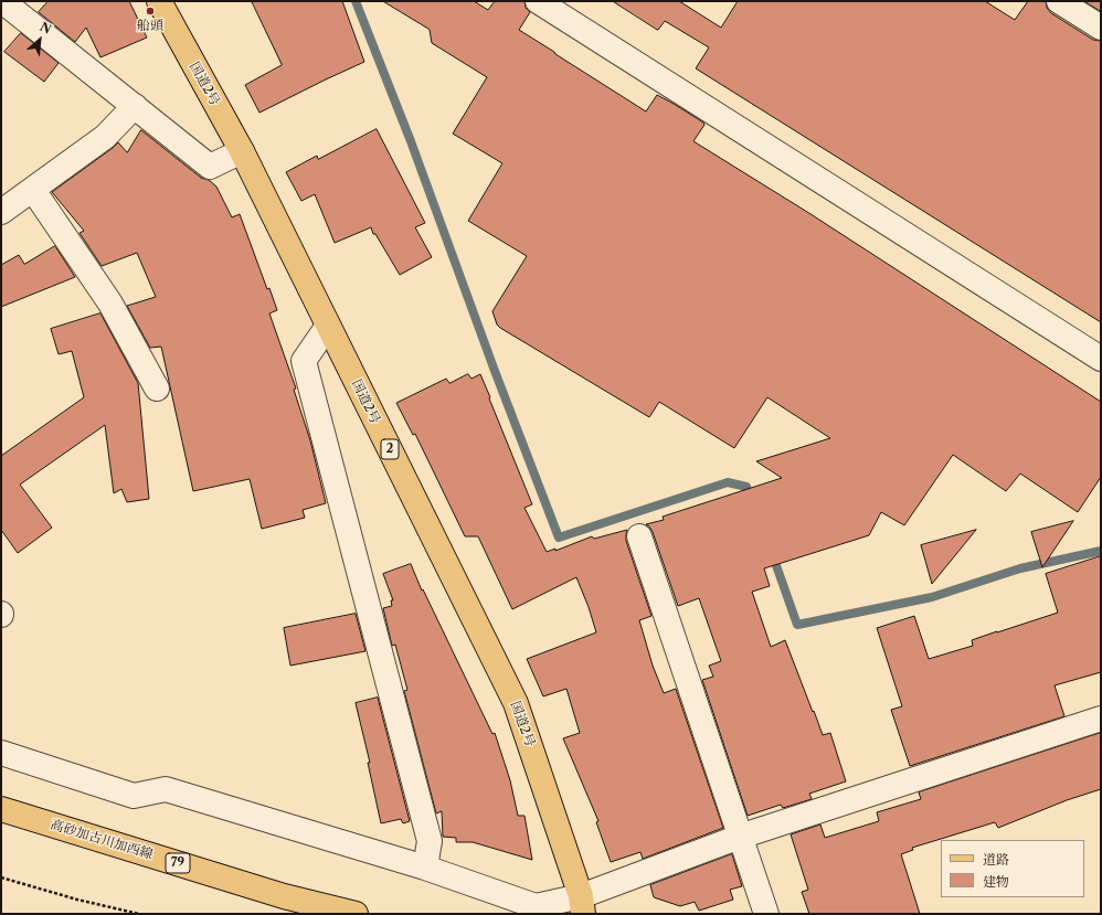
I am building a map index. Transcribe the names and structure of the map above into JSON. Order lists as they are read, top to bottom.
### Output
{
  "streets": {
    "main road": [
      "国道2号",
      "2",
      "高砂加古川加西線",
      "79"
    ]
  },
  "places": ["船頭"],
  "legend": ["道路", "建物"],
  "north": "top right"
}
